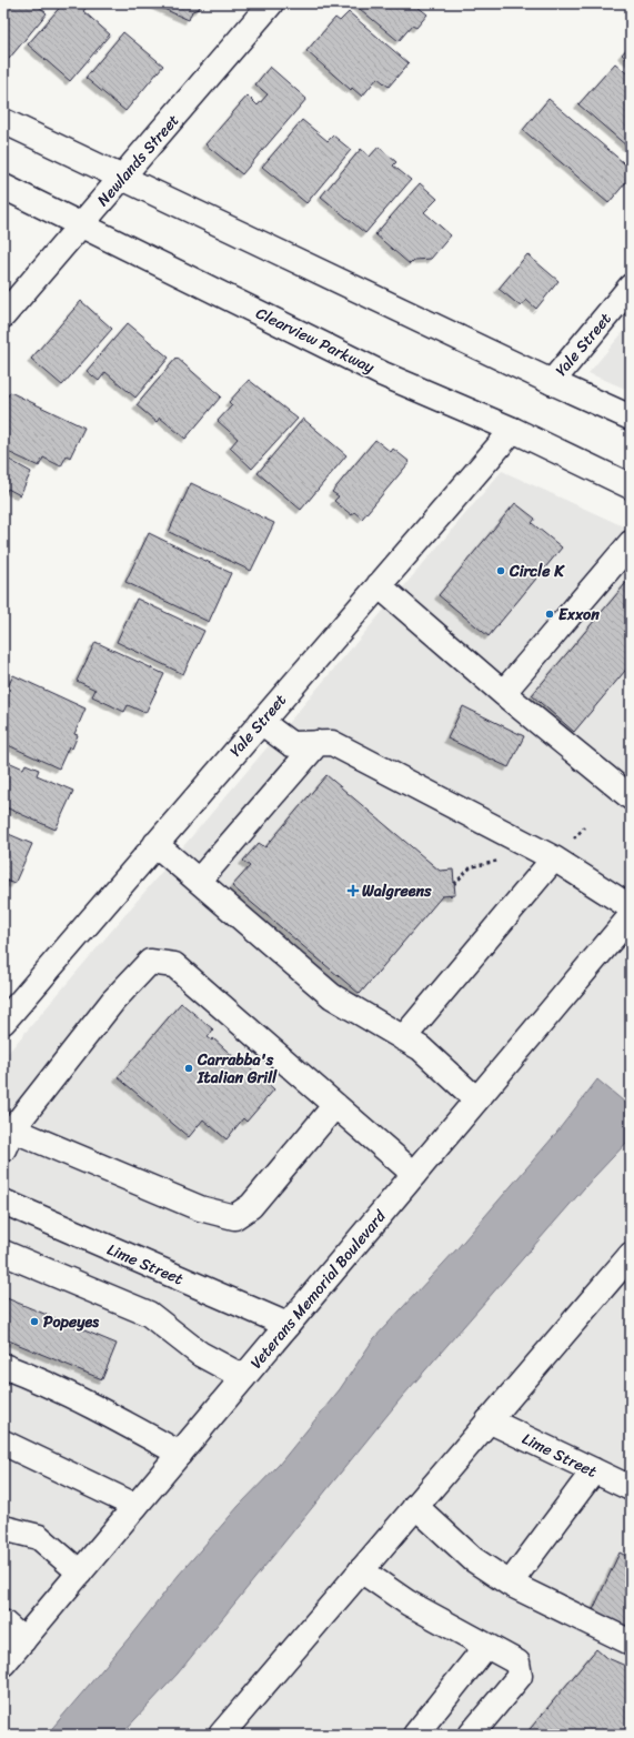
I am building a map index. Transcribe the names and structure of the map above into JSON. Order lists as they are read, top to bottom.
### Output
{
  "streets": {
    "main road": [
      "Newlands Street",
      "Clearview Parkway",
      "Yale Street",
      "Lime Street",
      "Veterans Memorial Boulevard"
    ]
  },
  "crossings": [
    ["Newlands Street", "Clearview Parkway"],
    ["Clearview Parkway", "Yale Street"],
    ["Lime Street", "Veterans Memorial Boulevard"]
  ],
  "places": {
    "other": [
      "Circle K",
      "Exxon",
      "Carrabba's Italian Grill",
      "Popeyes"
    ],
    "health": ["Walgreens"]
  }
}
